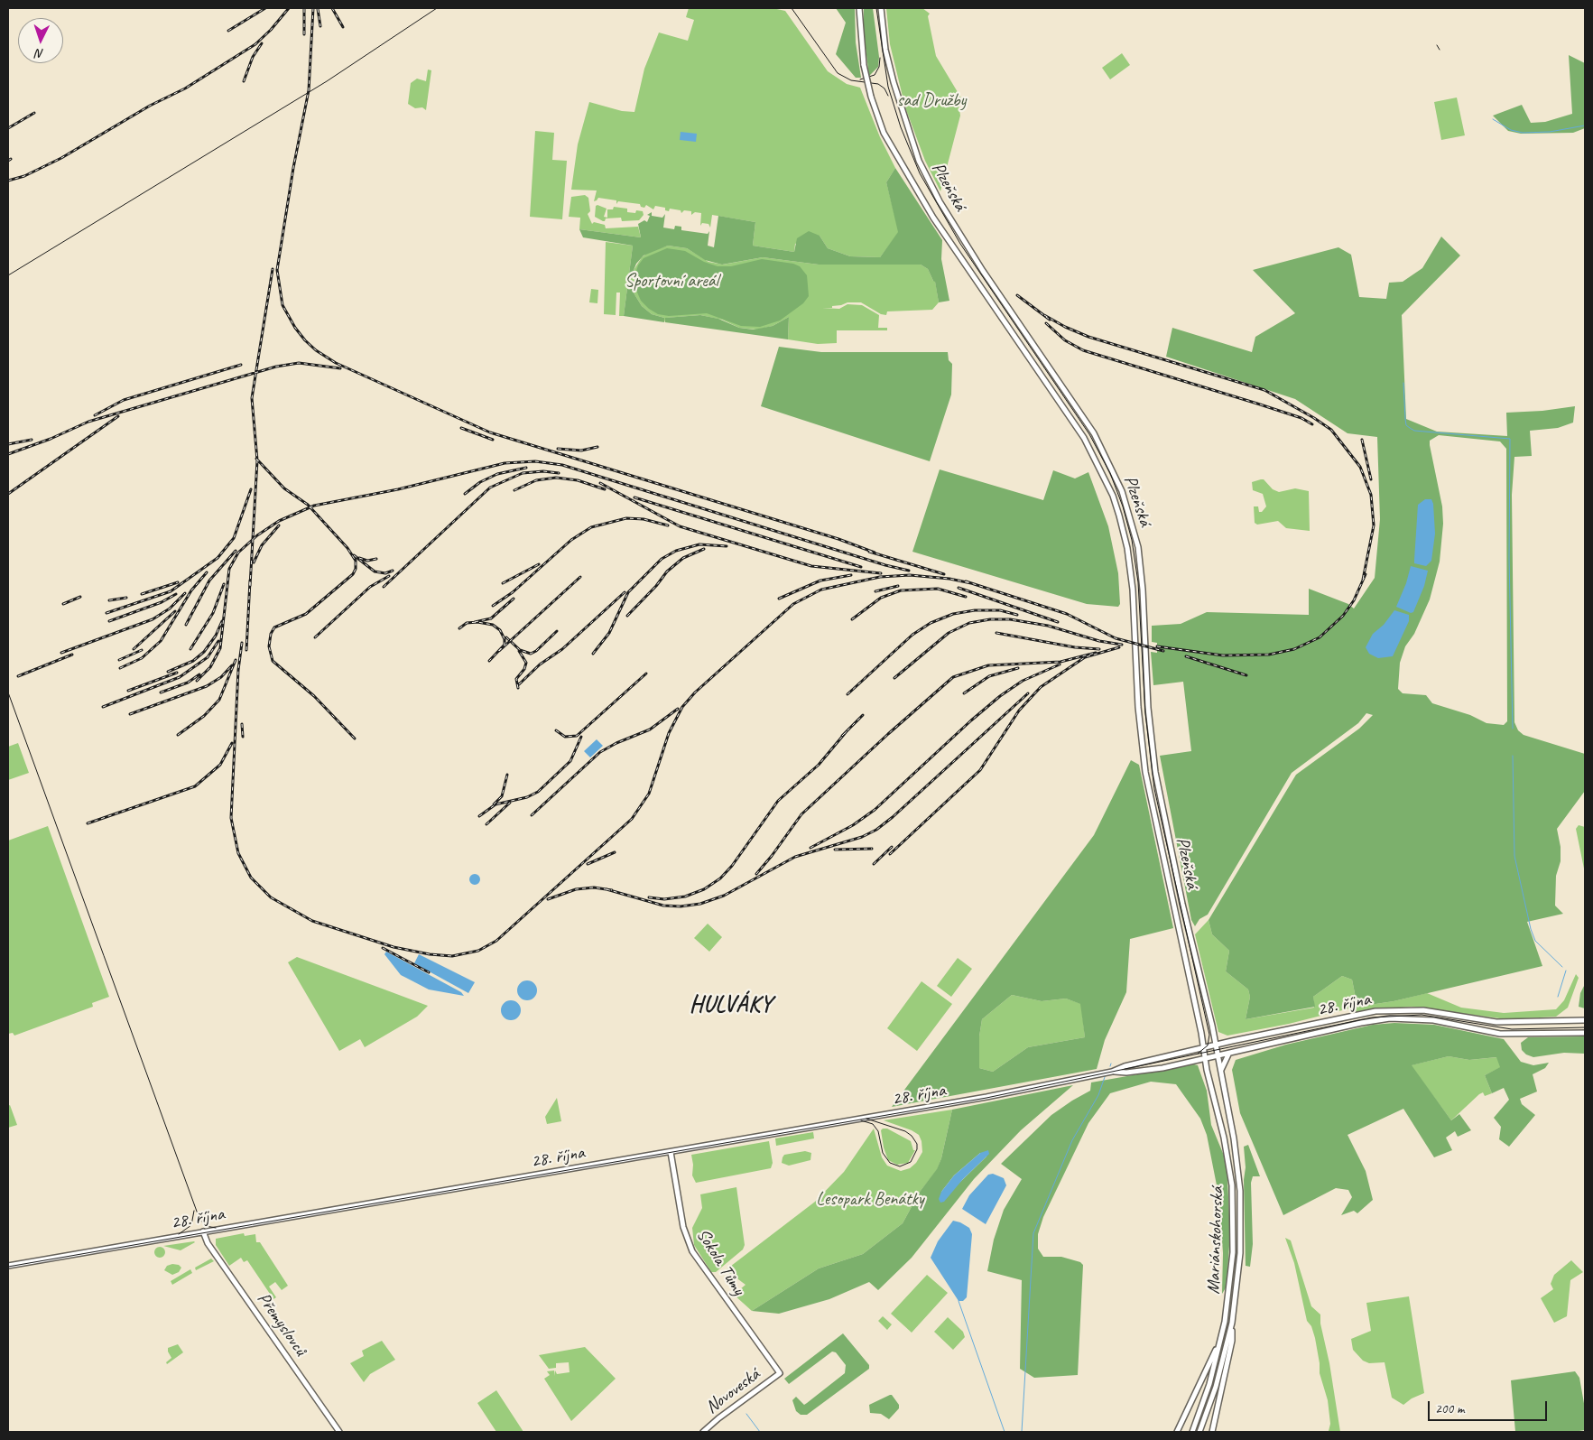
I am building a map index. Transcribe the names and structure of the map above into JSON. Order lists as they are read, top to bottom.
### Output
{
  "streets": {
    "main road": [
      "Plzeňská",
      "28. října",
      "Mariánskohorská",
      "Sokola Tůmy",
      "Přemyslovců",
      "Novoveská"
    ]
  },
  "crossings": [
    ["Plzeňská", "28. října"],
    ["Plzeňská", "Mariánskohorská"],
    ["28. října", "Mariánskohorská"],
    ["28. října", "Sokola Tůmy"],
    ["28. října", "Přemyslovců"],
    ["Sokola Tůmy", "Novoveská"]
  ],
  "districts": ["HULVÁKY"],
  "parks": ["sad Družby", "Sportovní areál", "Lesopark Benátky"],
  "scale_bar": "200 m",
  "north": "bottom"
}
